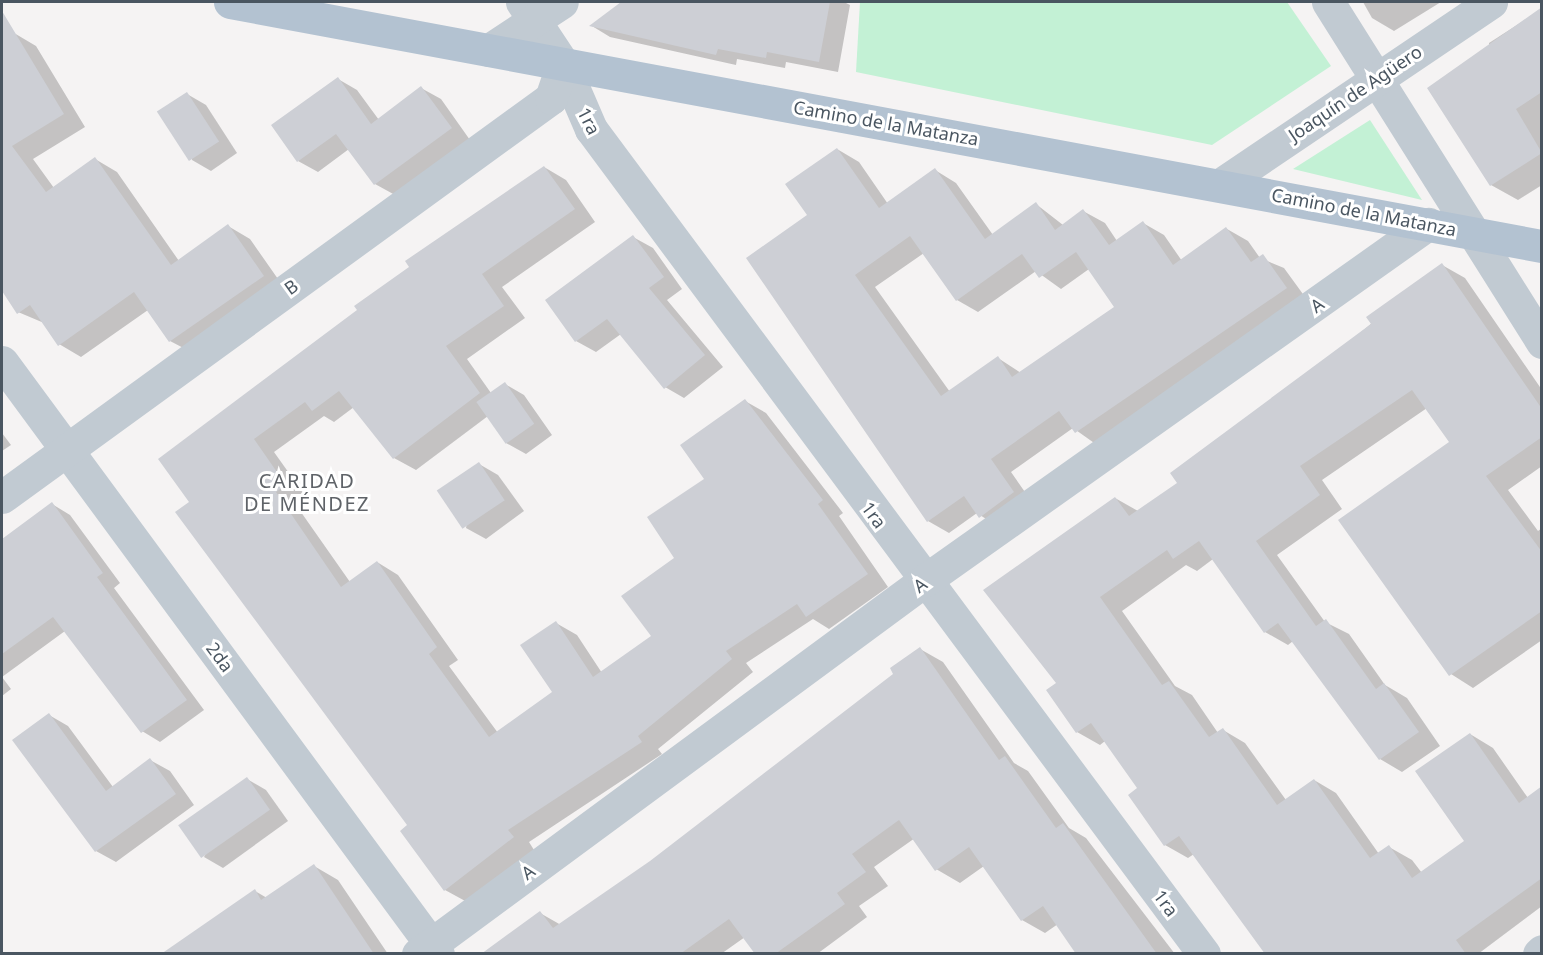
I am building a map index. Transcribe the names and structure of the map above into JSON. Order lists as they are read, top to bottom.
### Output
{
  "streets": {
    "main road": ["Camino de la Matanza"],
    "street": [
      "Joaquín de Agüero",
      "1ra",
      "B",
      "A",
      "2da"
    ]
  },
  "crossings": [
    ["Joaquín de Agüero", "Camino de la Matanza"],
    ["1ra", "Camino de la Matanza"],
    ["1ra", "B"],
    ["1ra", "A"],
    ["Camino de la Matanza", "B"],
    ["Camino de la Matanza", "A"],
    ["B", "2da"],
    ["A", "2da"]
  ],
  "districts": ["CARIDAD DE MÉNDEZ"]
}
